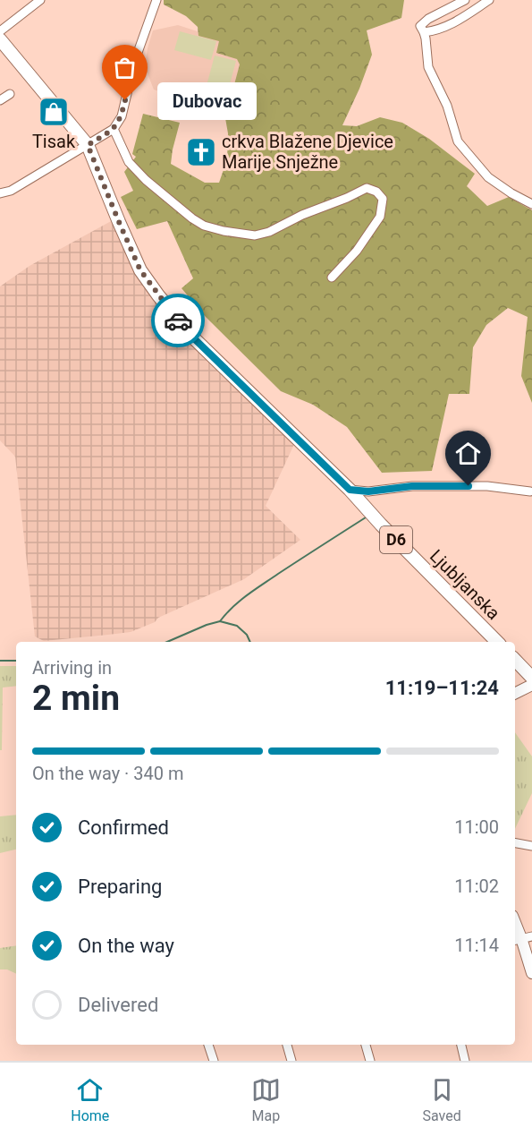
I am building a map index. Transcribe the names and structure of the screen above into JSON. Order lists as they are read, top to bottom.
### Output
{
  "streets": {
    "main road": ["D6", "Ljubljanska"]
  },
  "crossings": [
    ["D6", "Ljubljanska"]
  ],
  "places": {
    "other": ["Dubovac"],
    "shop": ["Tisak"],
    "church": ["crkva Blažene Djevice Marije Snježne"]
  },
  "page": {
    "bubble": "Dubovac",
    "heading": ["2 min", "Arriving in", "11:19–11:24"],
    "bar": "On the way · 340 m",
    "list": [
      ["Confirmed", "11:00"],
      ["Preparing", "11:02"],
      ["On the way", "11:14"],
      "Delivered"
    ],
    "tabs": ["Home", "Map", "Saved"]
  }
}
